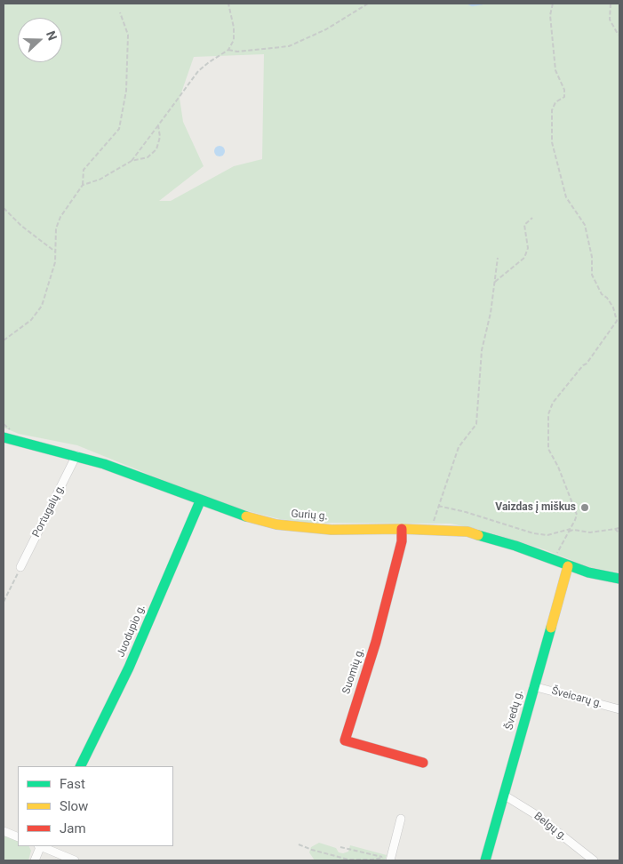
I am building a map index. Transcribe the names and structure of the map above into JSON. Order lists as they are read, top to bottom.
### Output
{
  "streets": {
    "street": [
      "Portugalų g.",
      "Gurių g.",
      "Juodupio g.",
      "Suomių g.",
      "Šveicarų g.",
      "Švedų g.",
      "Belgų g."
    ]
  },
  "crossings": [
    ["Portugalų g.", "Gurių g."],
    ["Gurių g.", "Juodupio g."],
    ["Gurių g.", "Suomių g."],
    ["Gurių g.", "Švedų g."],
    ["Šveicarų g.", "Švedų g."],
    ["Švedų g.", "Belgų g."]
  ],
  "places": ["Vaizdas į miškus"],
  "legend": ["Fast", "Slow", "Jam"],
  "north": "right"
}
